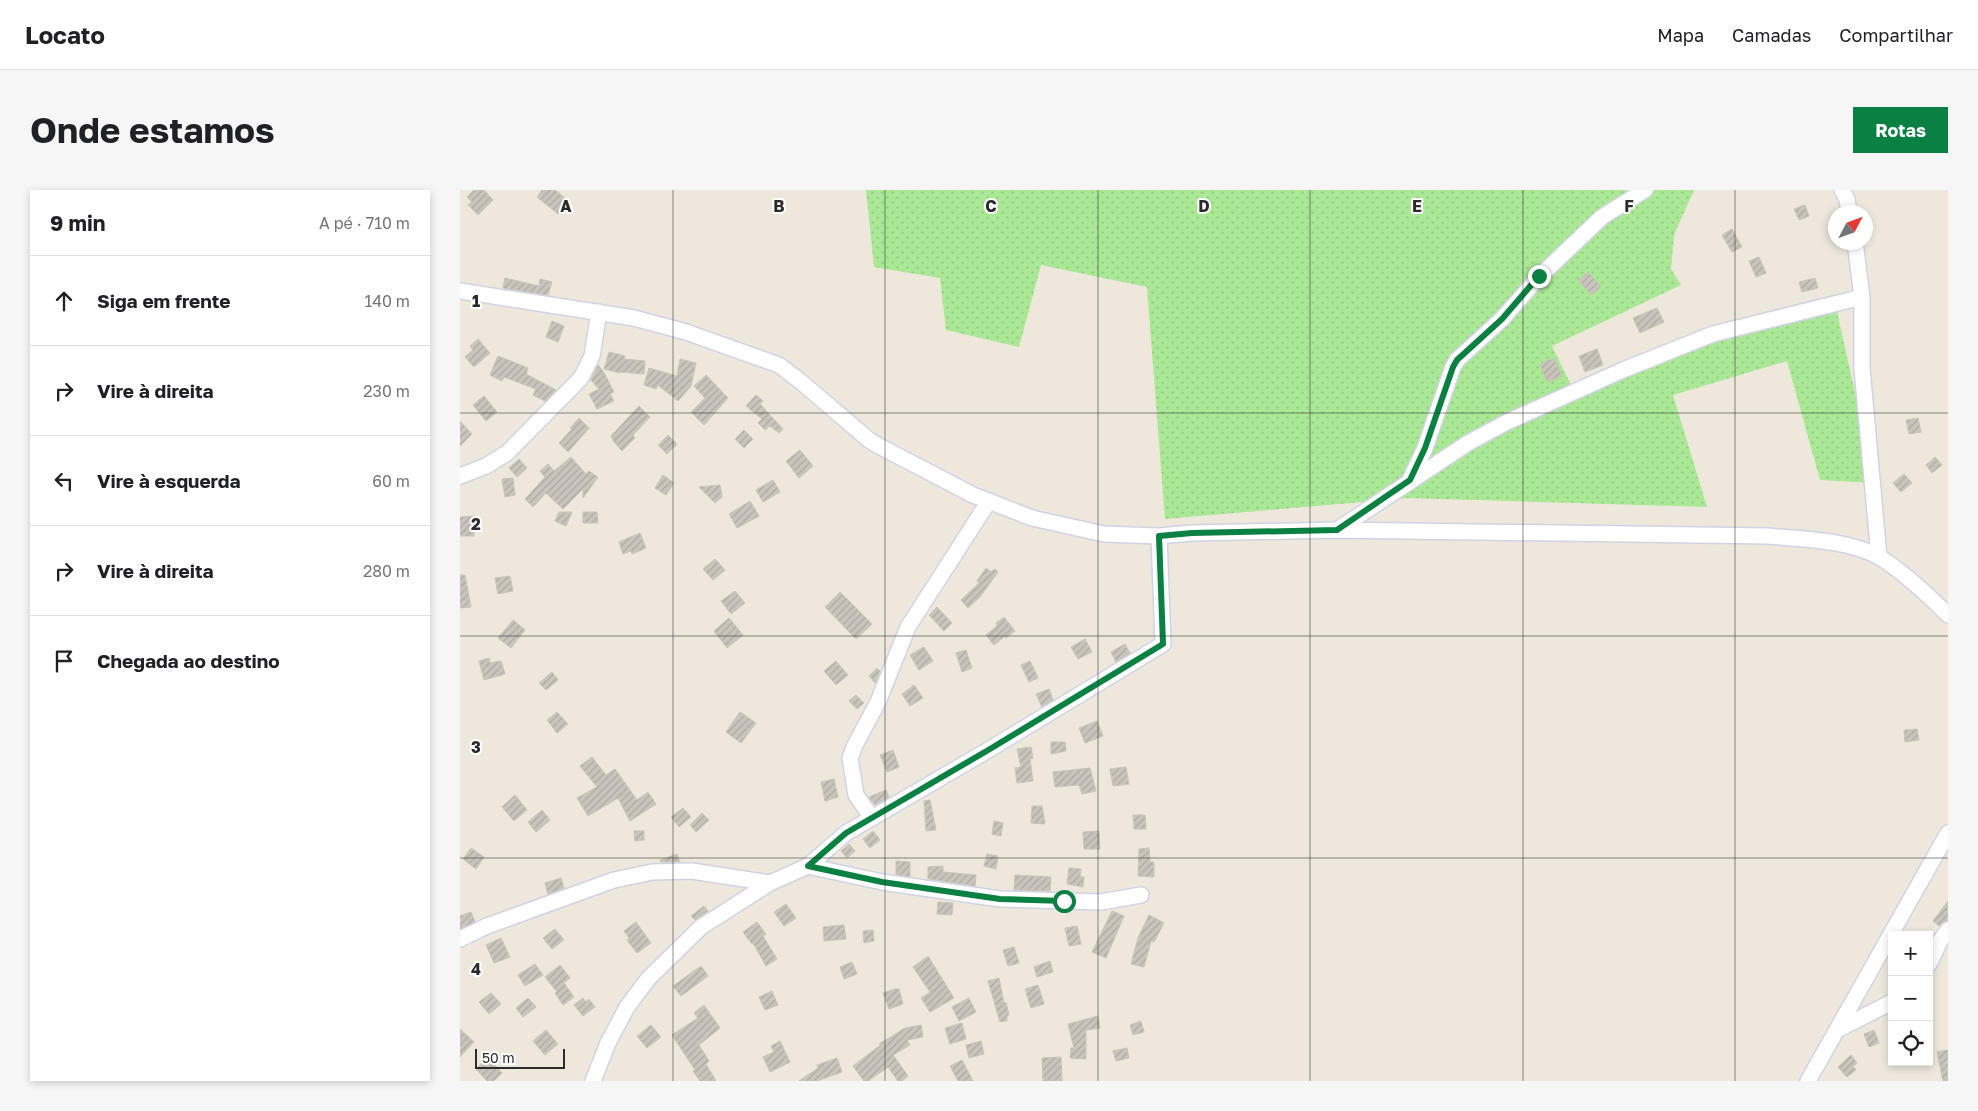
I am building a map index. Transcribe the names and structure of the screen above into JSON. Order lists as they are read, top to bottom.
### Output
{
  "scale_bar": "50 m",
  "north": "top right",
  "page": {
    "header": "Locato",
    "nav": ["Mapa", "Camadas", "Compartilhar"],
    "buttons": "Rotas",
    "title": "Onde estamos",
    "heading": ["9 min", "A pé · 710 m"],
    "list": [
      ["Siga em frente", "140 m"],
      ["Vire à direita", "230 m"],
      ["Vire à esquerda", "60 m"],
      ["Vire à direita", "280 m"],
      "Chegada ao destino"
    ],
    "map_buttons": ["+", "−"],
    "scale": "50 m"
  },
  "grid": {
    "columns": [
      "A",
      "B",
      "C",
      "D",
      "E",
      "F"
    ],
    "rows": [
      "1",
      "2",
      "3",
      "4"
    ]
  }
}
